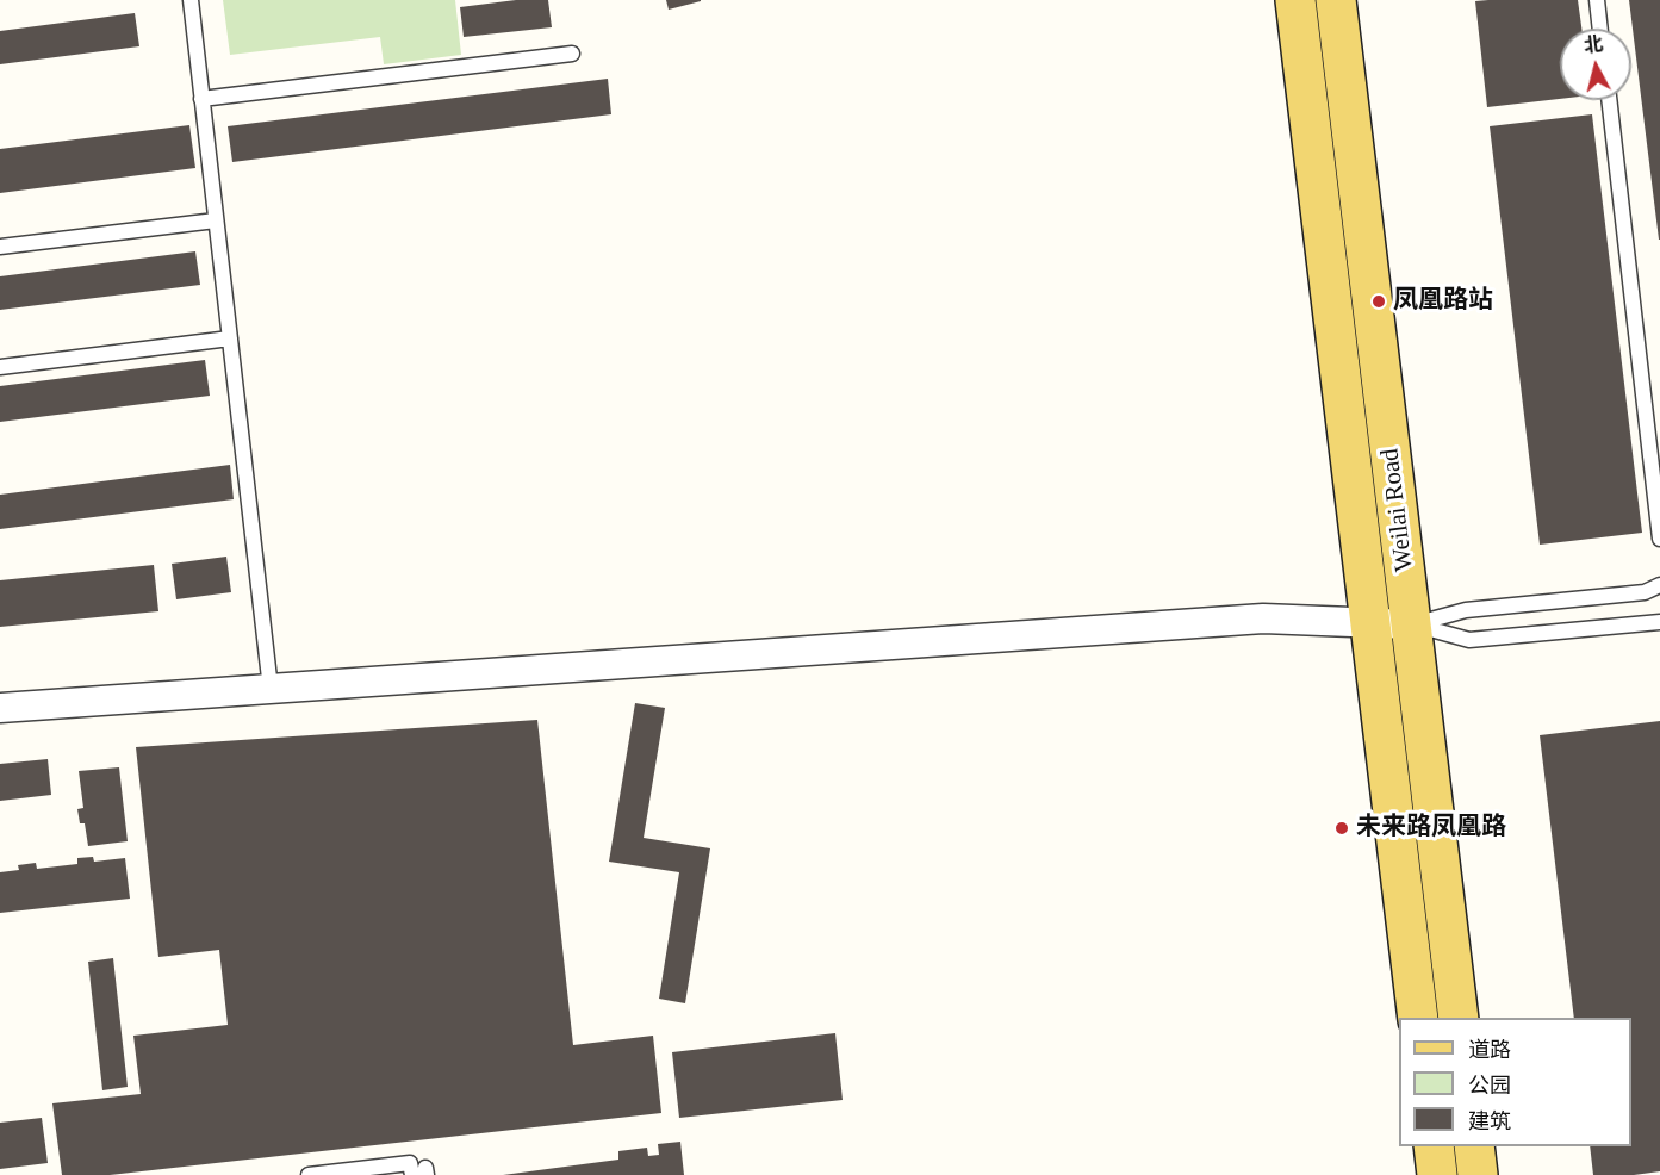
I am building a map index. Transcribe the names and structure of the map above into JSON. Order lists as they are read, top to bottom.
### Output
{
  "streets": {
    "main road": ["Weilai Road"]
  },
  "places": ["凤凰路站", "未来路凤凰路"],
  "legend": ["道路", "公园", "建筑"],
  "north": "top"
}
